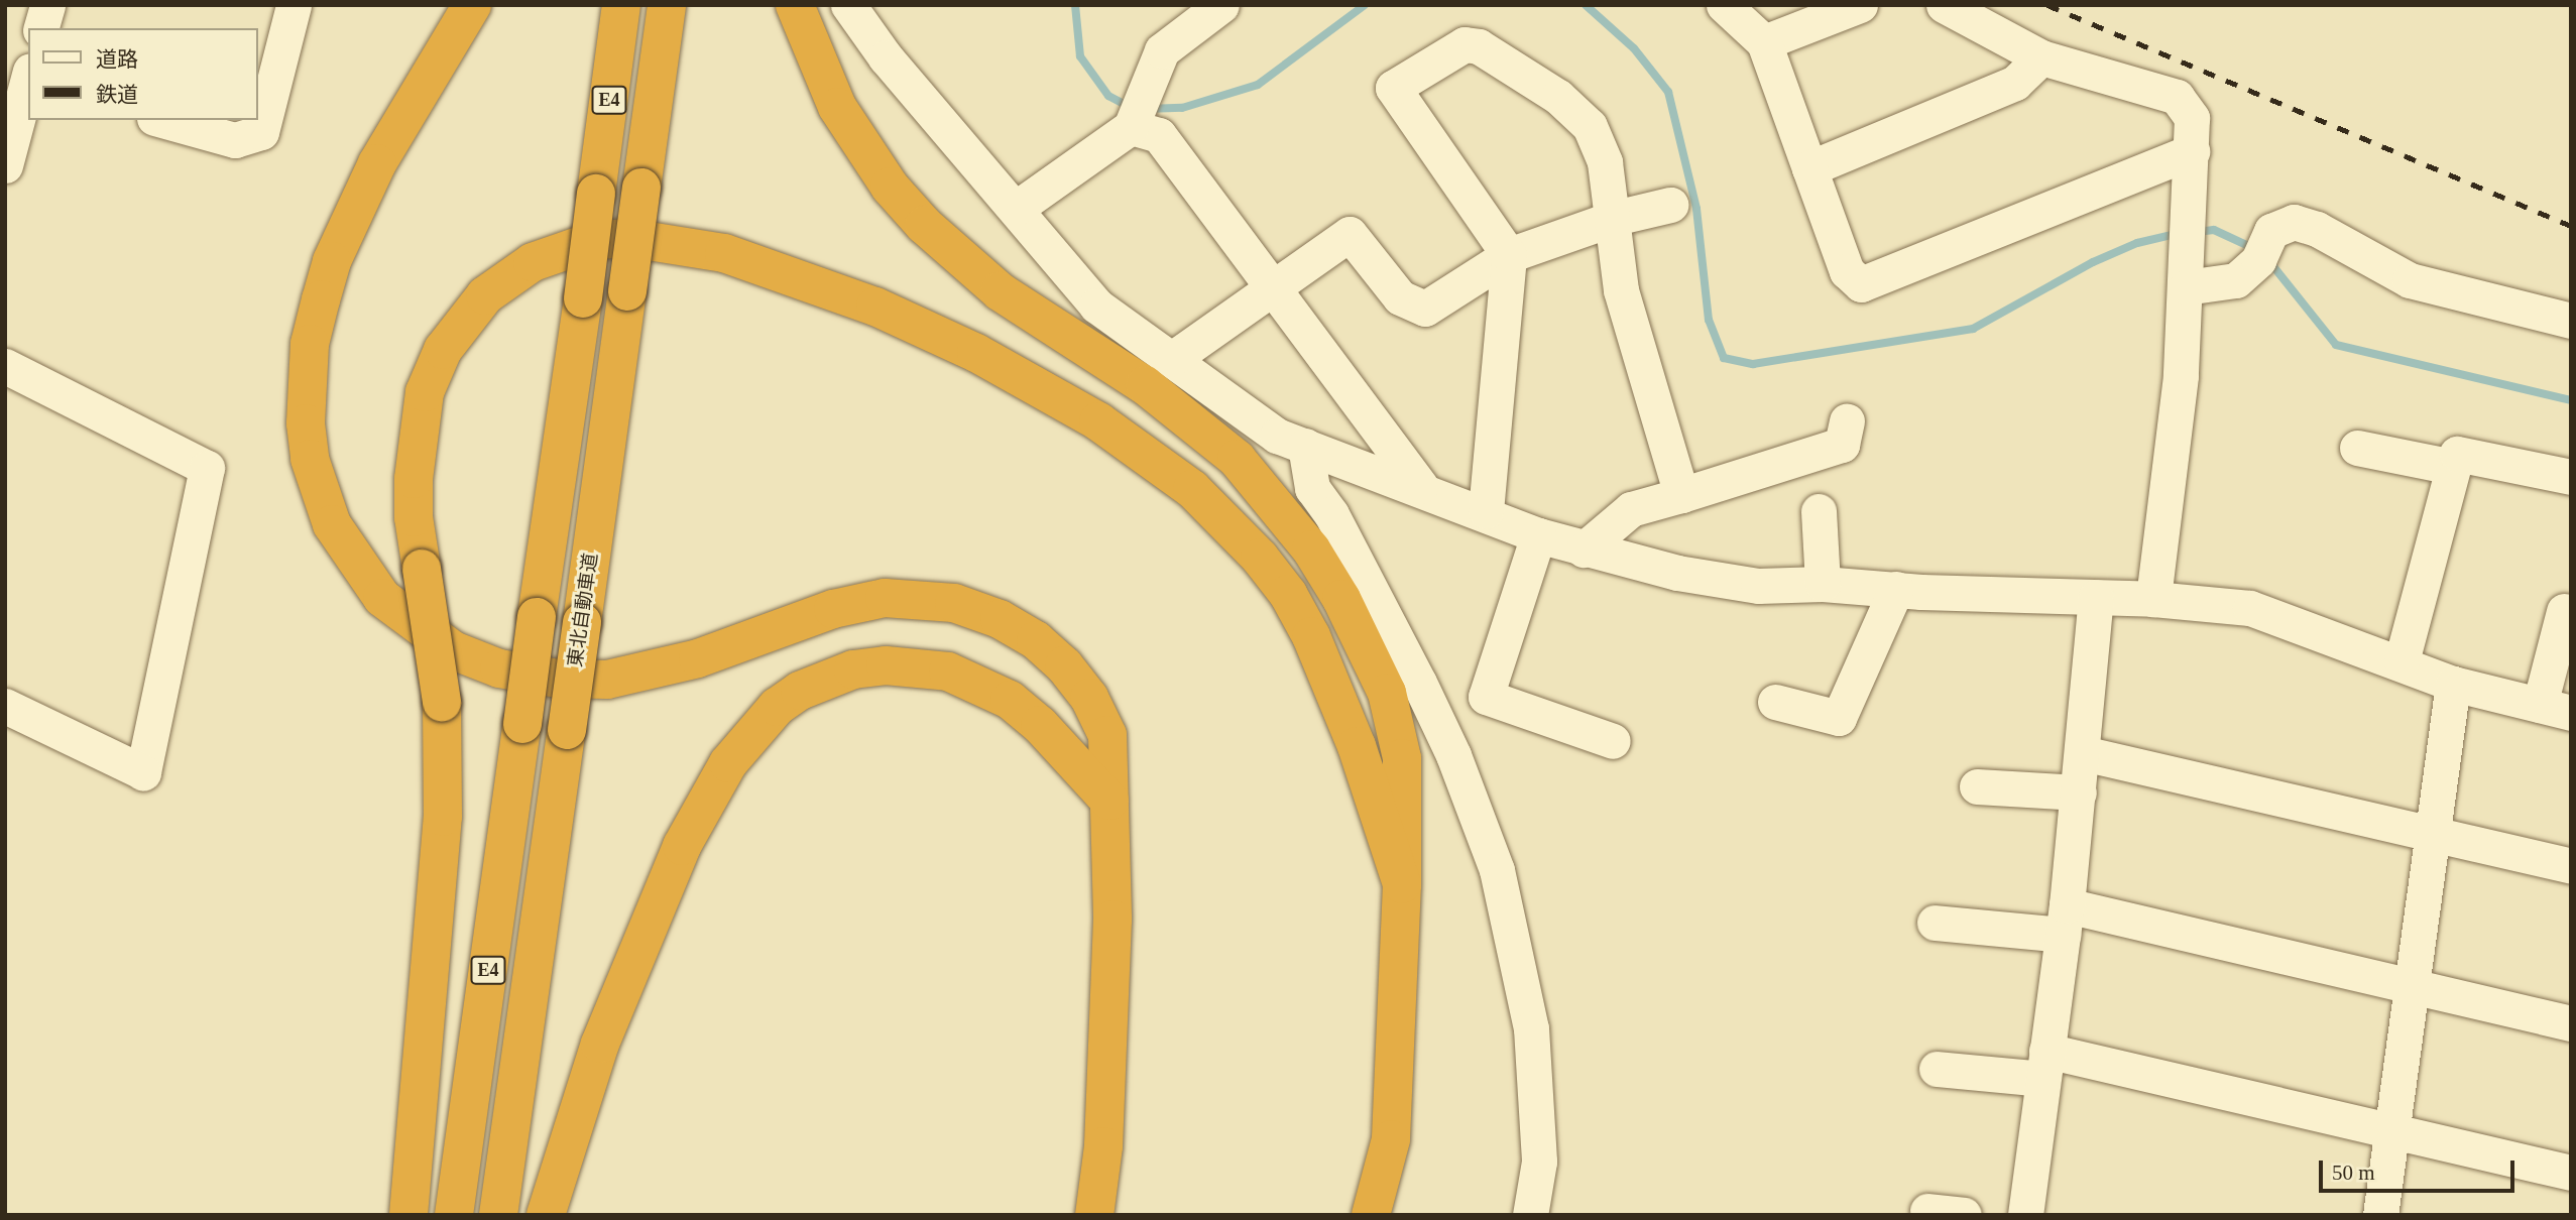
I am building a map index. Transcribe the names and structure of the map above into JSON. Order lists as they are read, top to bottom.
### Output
{
  "streets": {
    "highway": ["E4", "東北自動車道"]
  },
  "legend": ["道路", "鉄道"],
  "scale_bar": "50 m"
}
